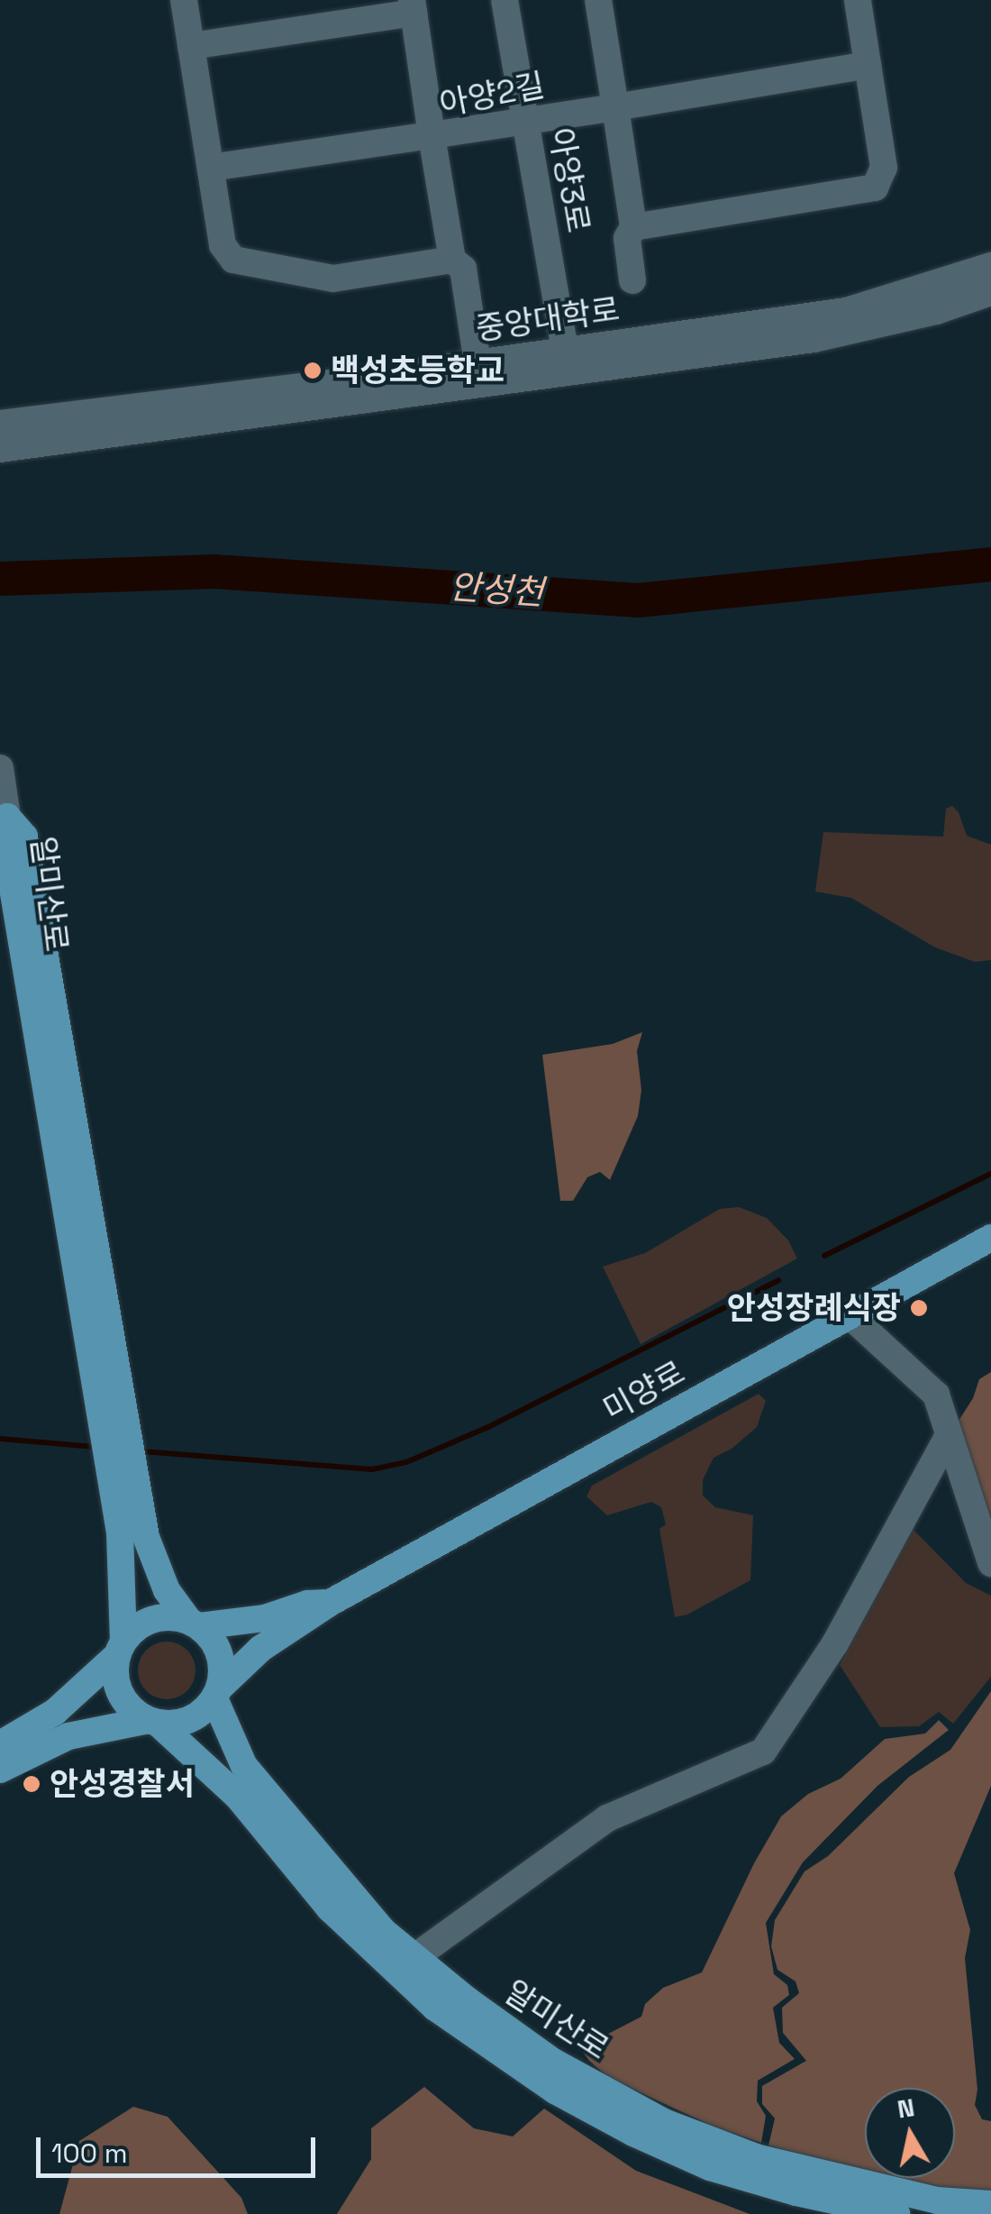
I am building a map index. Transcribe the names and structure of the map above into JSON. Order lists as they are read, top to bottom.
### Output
{
  "streets": {
    "main road": ["알미산로", "미양로"],
    "street": ["아양2길", "아양3로", "중앙대학로"]
  },
  "crossings": [
    ["아양2길", "아양3로"],
    ["아양2길", "중앙대학로"],
    ["아양3로", "중앙대학로"],
    ["알미산로", "미양로"]
  ],
  "water": ["안성천"],
  "places": ["백성초등학교", "안성장례식장", "안성경찰서"],
  "scale_bar": "100 m",
  "north": "top"
}
